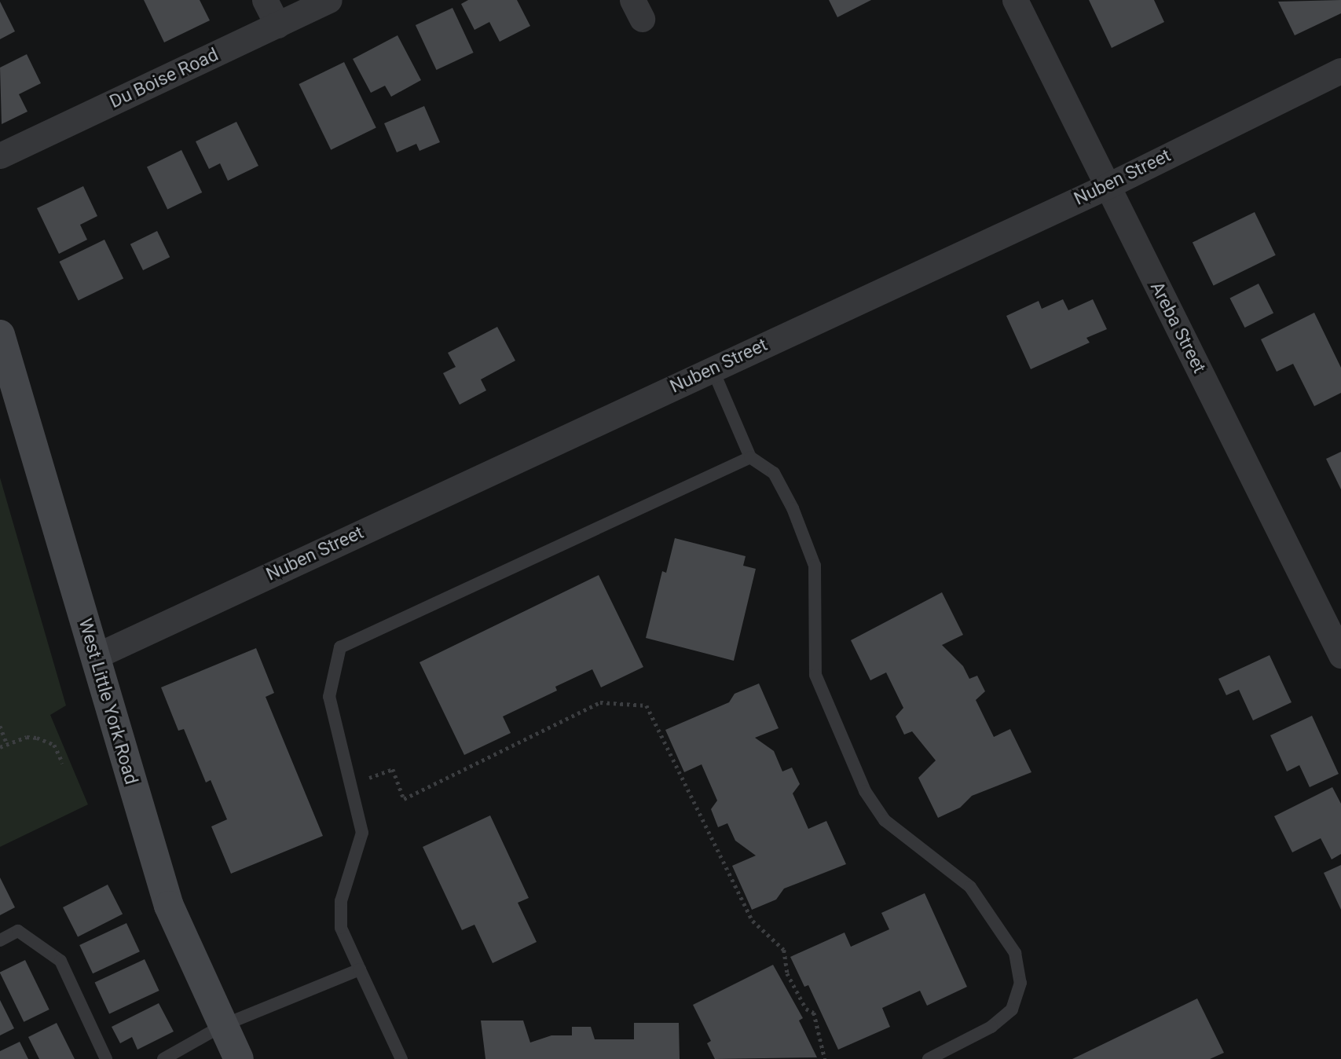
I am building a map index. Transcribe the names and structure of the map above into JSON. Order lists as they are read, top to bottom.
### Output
{
  "streets": {
    "street": [
      "Du Boise Road",
      "Nuben Street",
      "Areba Street",
      "West Little York Road"
    ]
  },
  "crossings": [
    ["Nuben Street", "Areba Street"],
    ["Nuben Street", "West Little York Road"]
  ]
}
